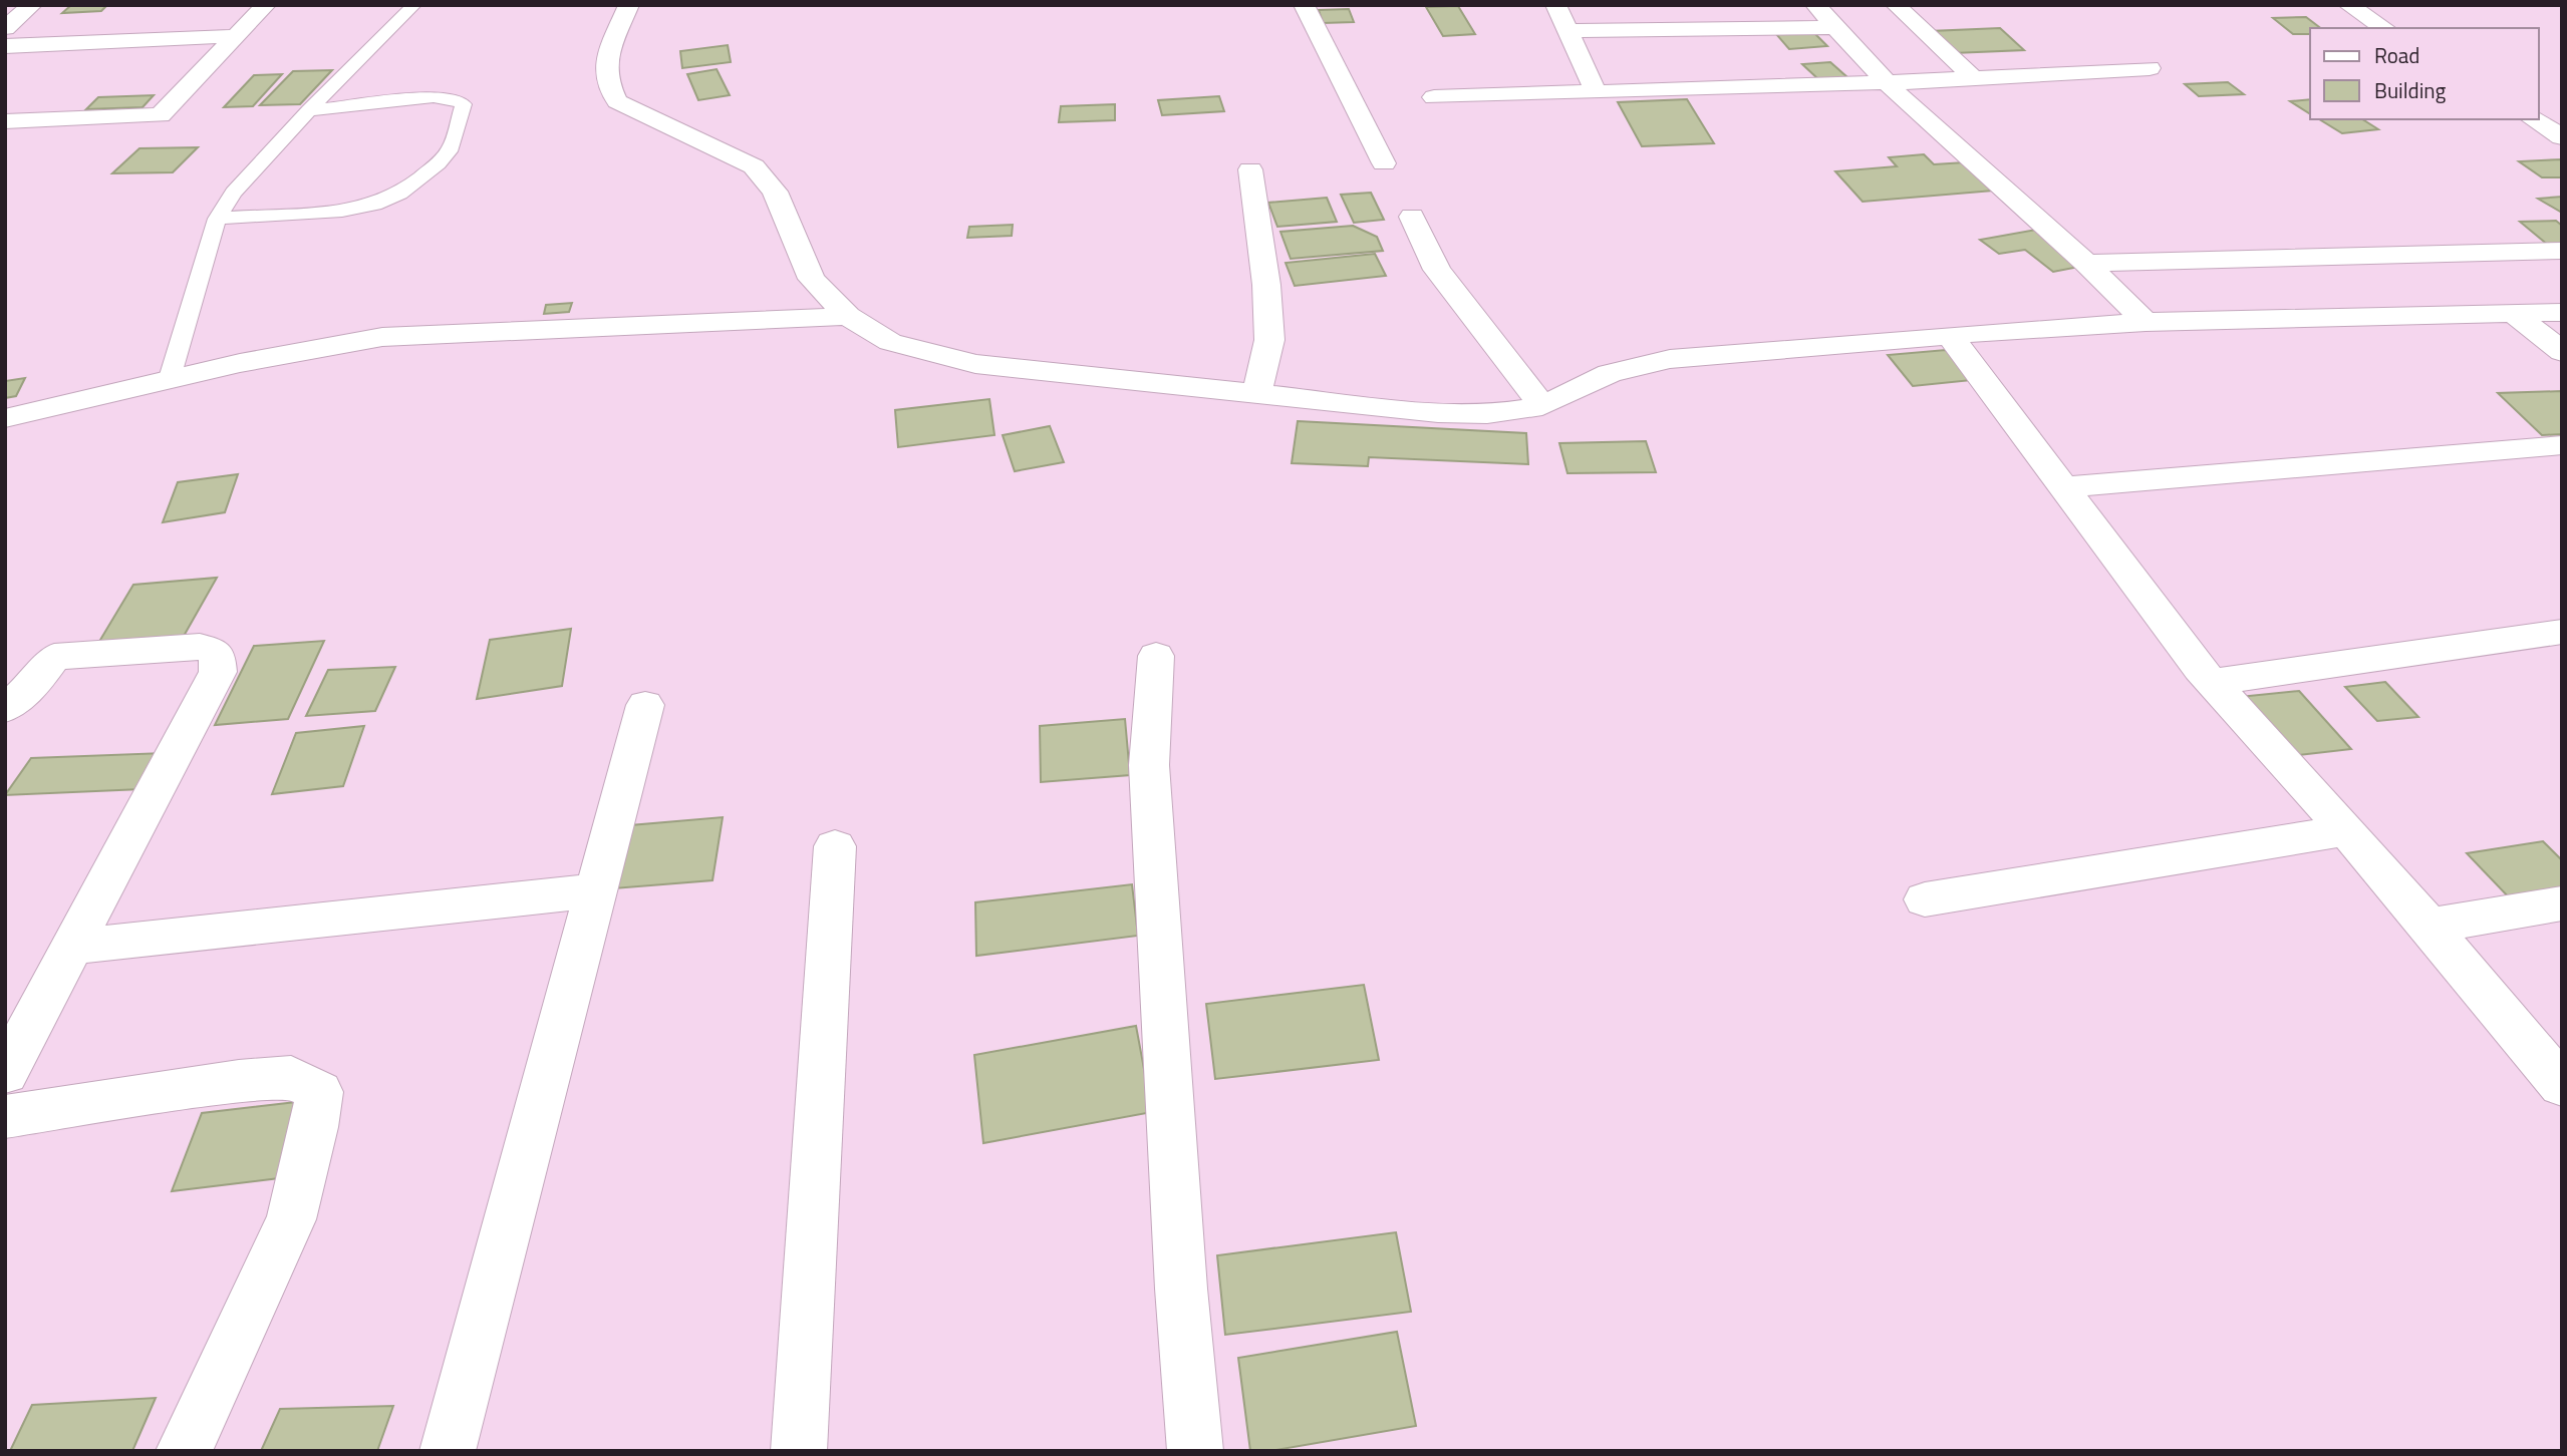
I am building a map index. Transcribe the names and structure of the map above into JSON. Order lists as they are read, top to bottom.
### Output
{
  "legend": ["Road", "Building"]
}
